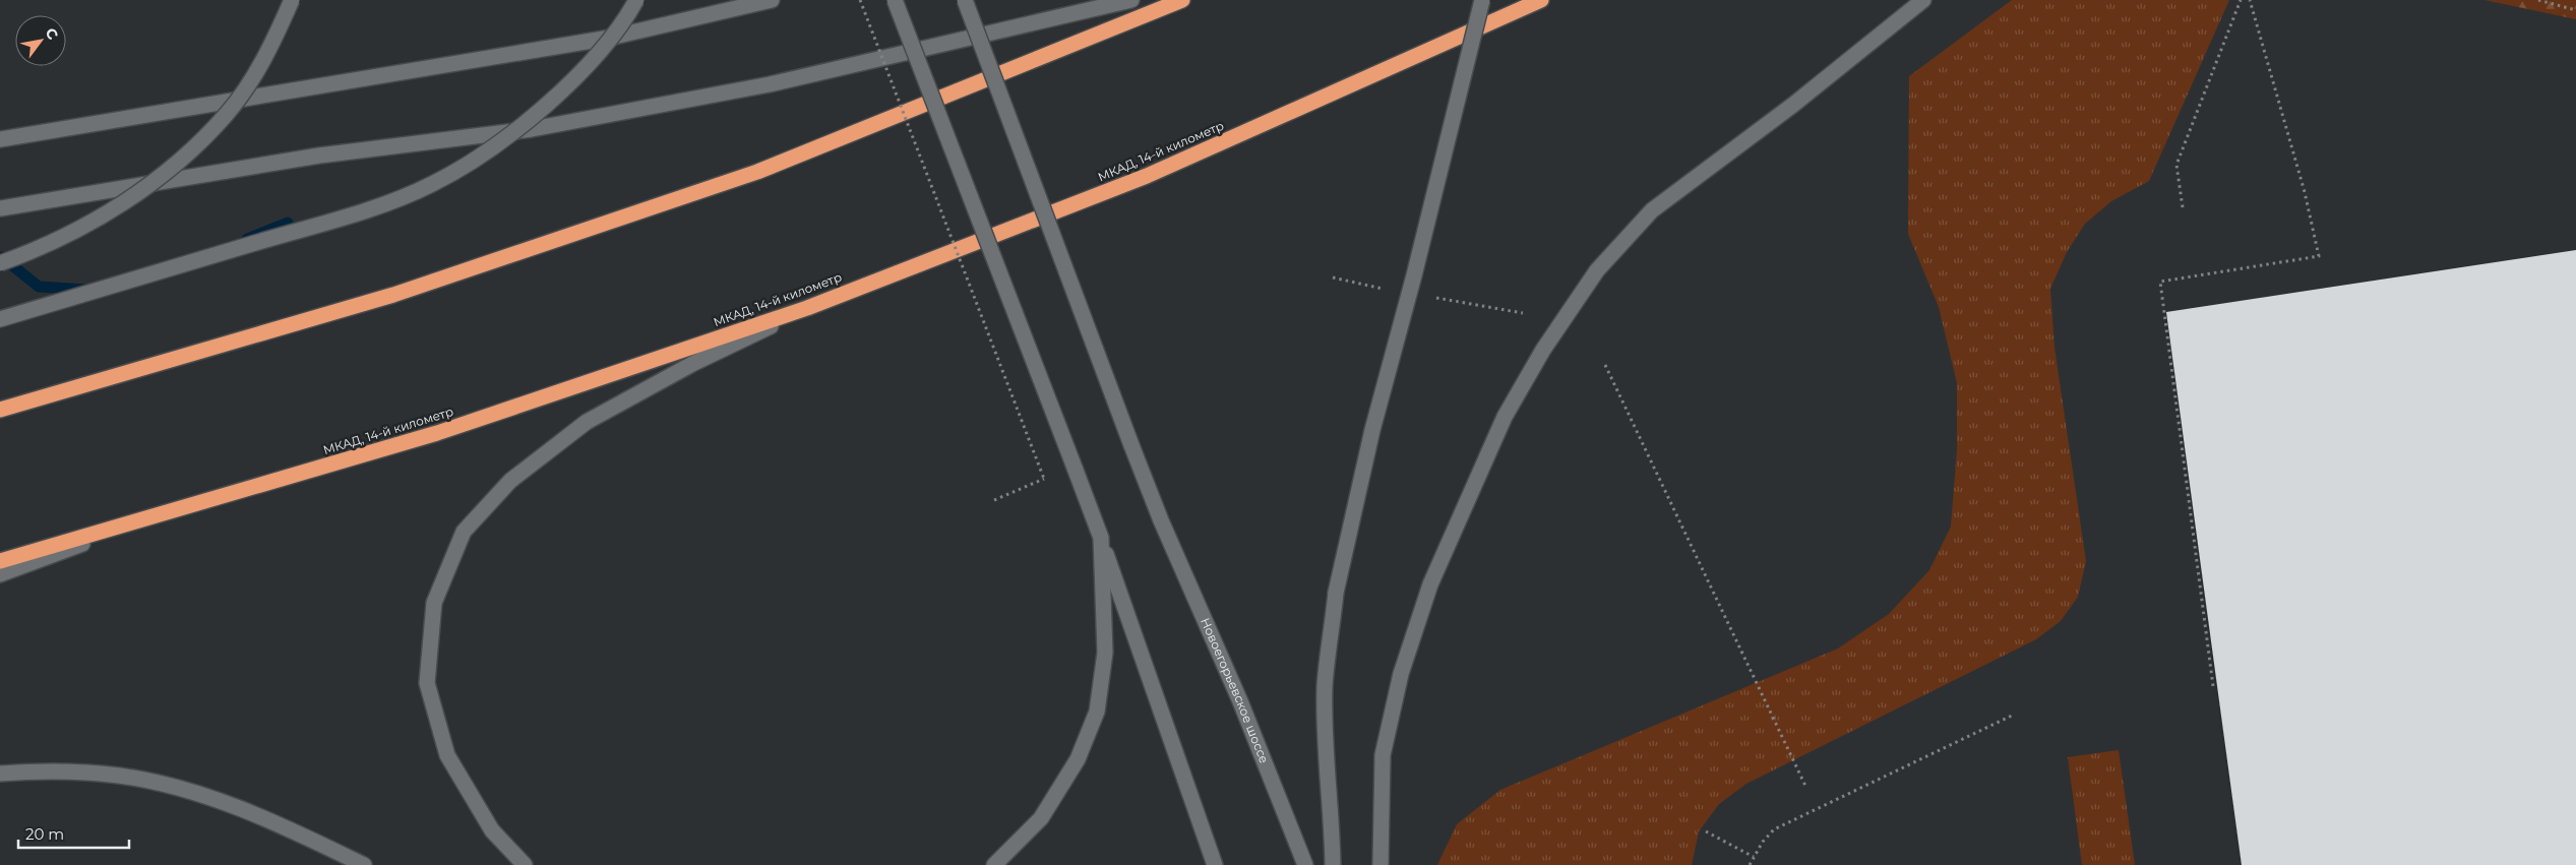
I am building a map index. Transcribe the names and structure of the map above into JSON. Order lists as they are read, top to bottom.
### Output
{
  "streets": {
    "highway": ["МКАД, 14-й километр"],
    "main road": ["Новоегорьевское шоссе"]
  },
  "scale_bar": "20 m",
  "north": "top right"
}
